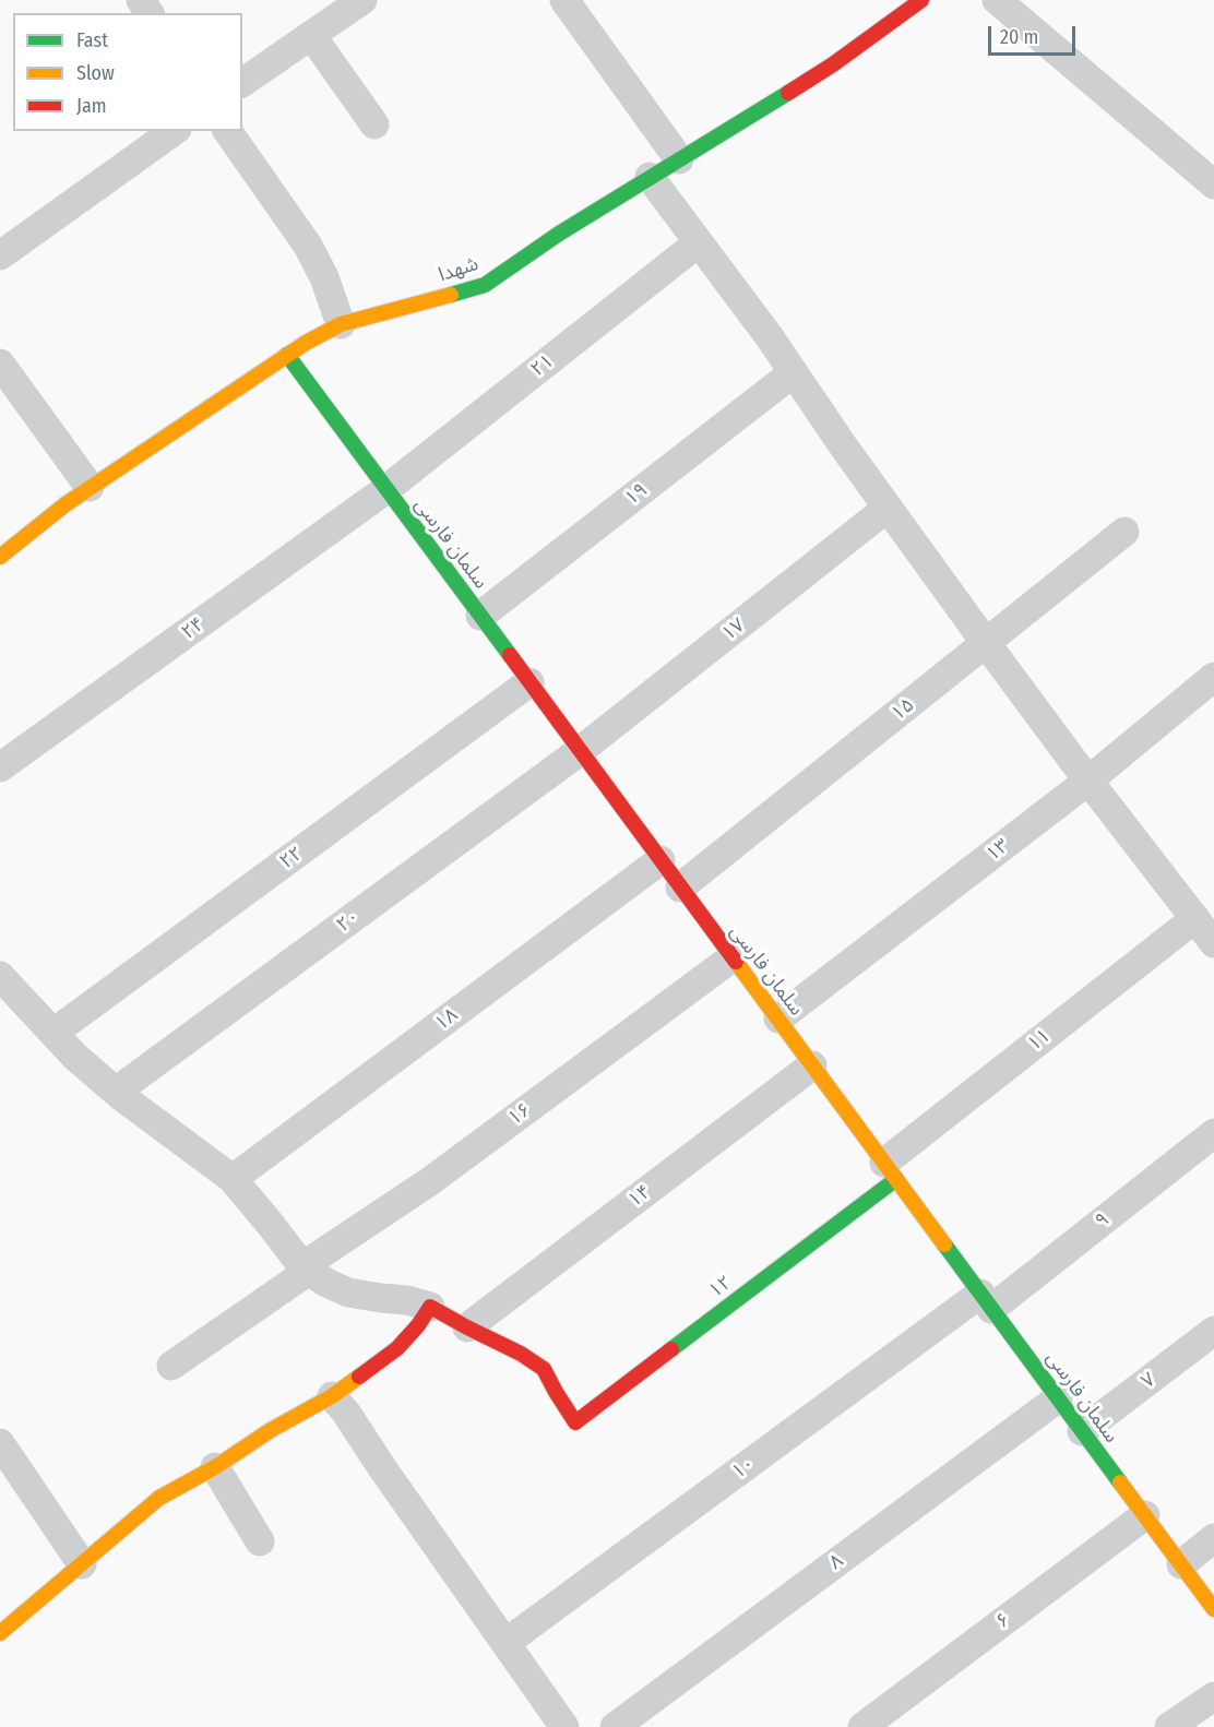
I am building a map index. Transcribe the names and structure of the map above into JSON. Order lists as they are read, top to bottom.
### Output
{
  "streets": {
    "street": [
      "شهدا",
      "۲۱",
      "۱۹",
      "سلمان فارسی",
      "۲۴",
      "۱۷",
      "۱۵",
      "۱۳",
      "۲۲",
      "۲۰",
      "۱۸",
      "۱۱",
      "۱۶",
      "۱۴",
      "۹",
      "۱۲",
      "۷",
      "۱۰",
      "۸",
      "۶"
    ]
  },
  "crossings": [
    ["شهدا", "سلمان فارسی"],
    ["۲۱", "سلمان فارسی"],
    ["۲۱", "۲۴"],
    ["۱۹", "سلمان فارسی"],
    ["سلمان فارسی", "۲۴"],
    ["سلمان فارسی", "۱۷"],
    ["سلمان فارسی", "۱۵"],
    ["سلمان فارسی", "۱۳"],
    ["سلمان فارسی", "۲۲"],
    ["سلمان فارسی", "۲۰"],
    ["سلمان فارسی", "۱۸"],
    ["سلمان فارسی", "۱۱"],
    ["سلمان فارسی", "۱۶"],
    ["سلمان فارسی", "۱۴"],
    ["سلمان فارسی", "۹"],
    ["سلمان فارسی", "۱۲"],
    ["سلمان فارسی", "۷"],
    ["سلمان فارسی", "۱۰"],
    ["سلمان فارسی", "۸"],
    ["سلمان فارسی", "۶"],
    ["۱۷", "۲۰"],
    ["۱۱", "۱۲"],
    ["۱۴", "۱۲"],
    ["۹", "۱۰"]
  ],
  "legend": ["Fast", "Slow", "Jam"],
  "scale_bar": "20 m"
}
